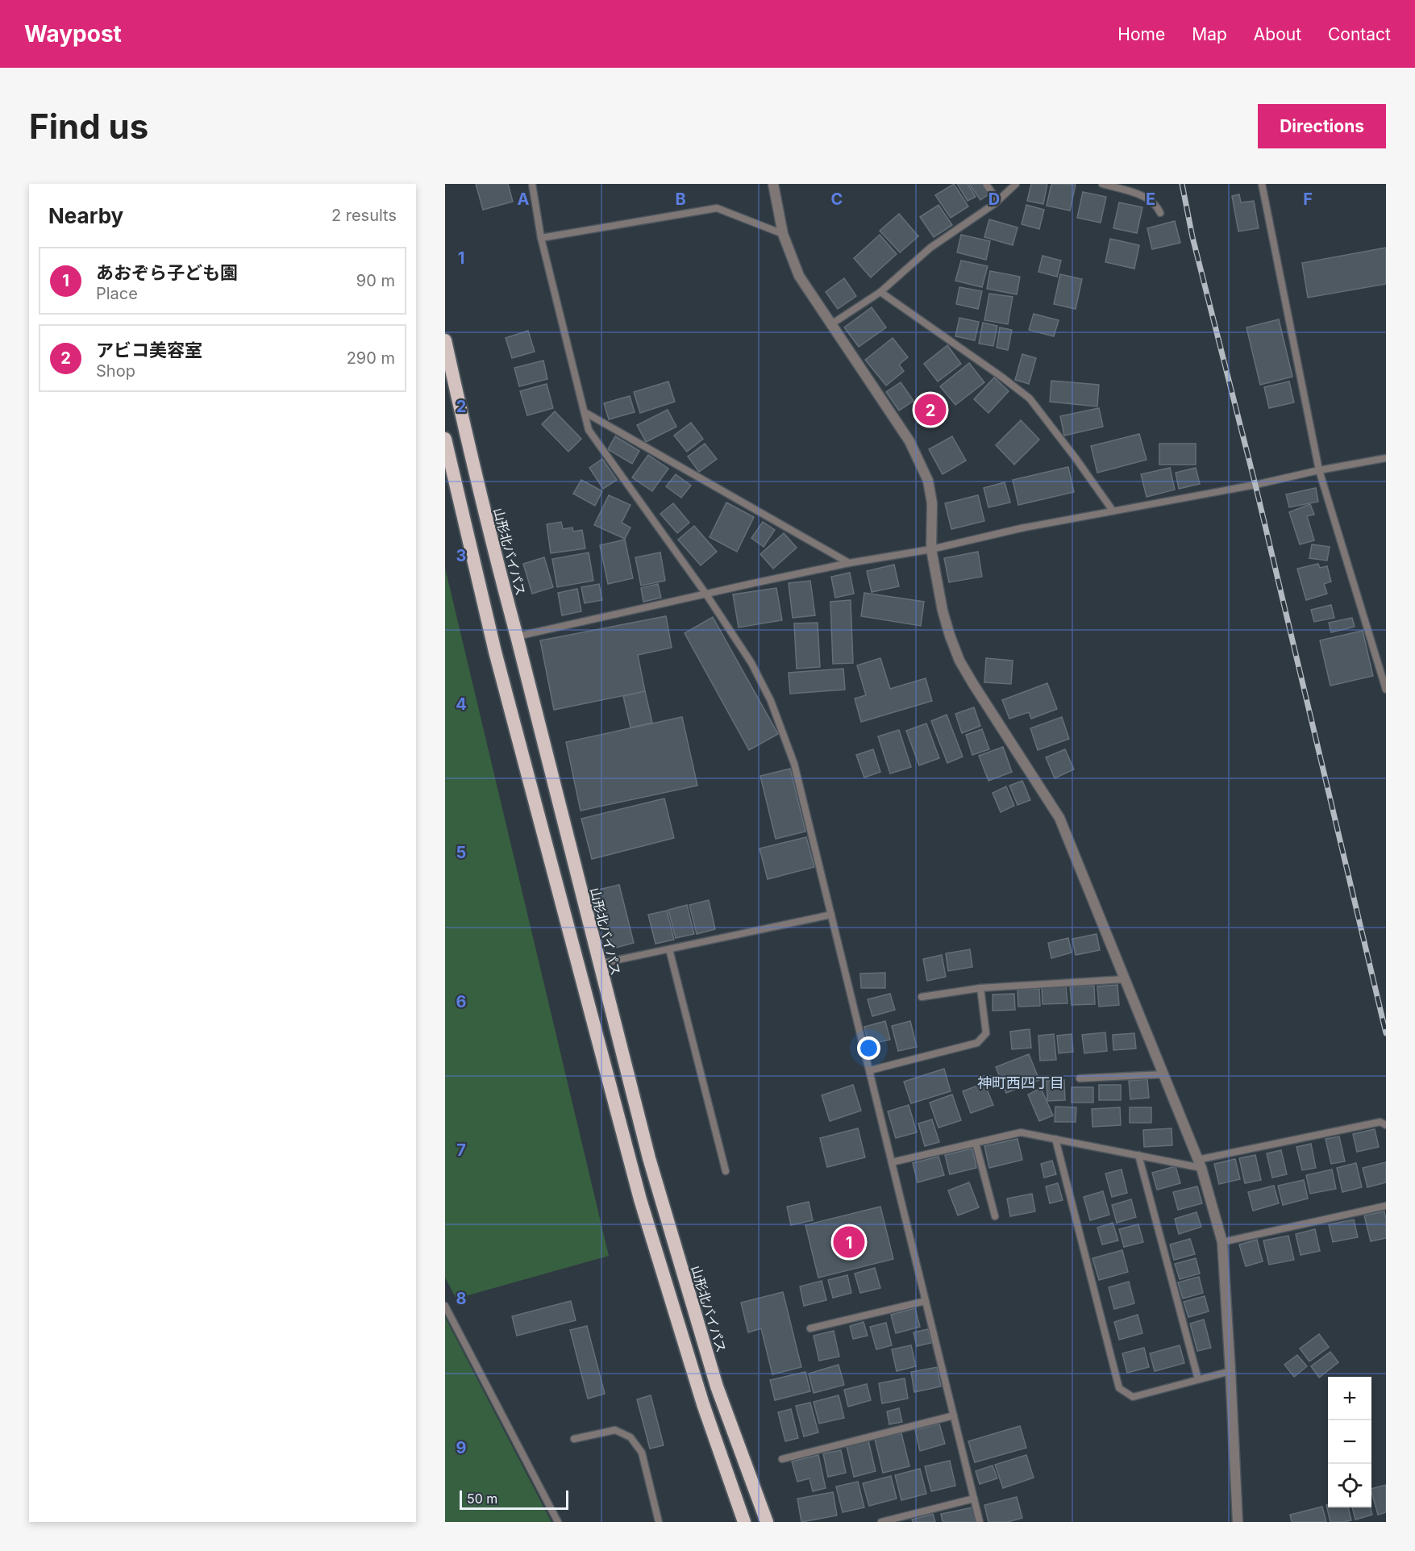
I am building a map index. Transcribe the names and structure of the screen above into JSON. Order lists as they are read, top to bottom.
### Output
{
  "streets": {
    "highway": ["山形北バイパス"]
  },
  "districts": ["神町西四丁目"],
  "scale_bar": "50 m",
  "page": {
    "header": "Waypost",
    "nav": [
      "Home",
      "Map",
      "About",
      "Contact"
    ],
    "buttons": "Directions",
    "title": "Find us",
    "heading": ["Nearby", "2 results"],
    "list": [
      {
        "mark": "1",
        "name": "あおぞら子ども園",
        "note": "Place",
        "value": "90 m"
      },
      {
        "mark": "2",
        "name": "アビコ美容室",
        "note": "Shop",
        "value": "290 m"
      }
    ],
    "pins": ["2", "1"],
    "map_buttons": ["+", "−"],
    "scale": "50 m"
  },
  "grid": {
    "columns": [
      "A",
      "B",
      "C",
      "D",
      "E",
      "F"
    ],
    "rows": [
      "1",
      "2",
      "3",
      "4",
      "5",
      "6",
      "7",
      "8",
      "9"
    ]
  }
}
